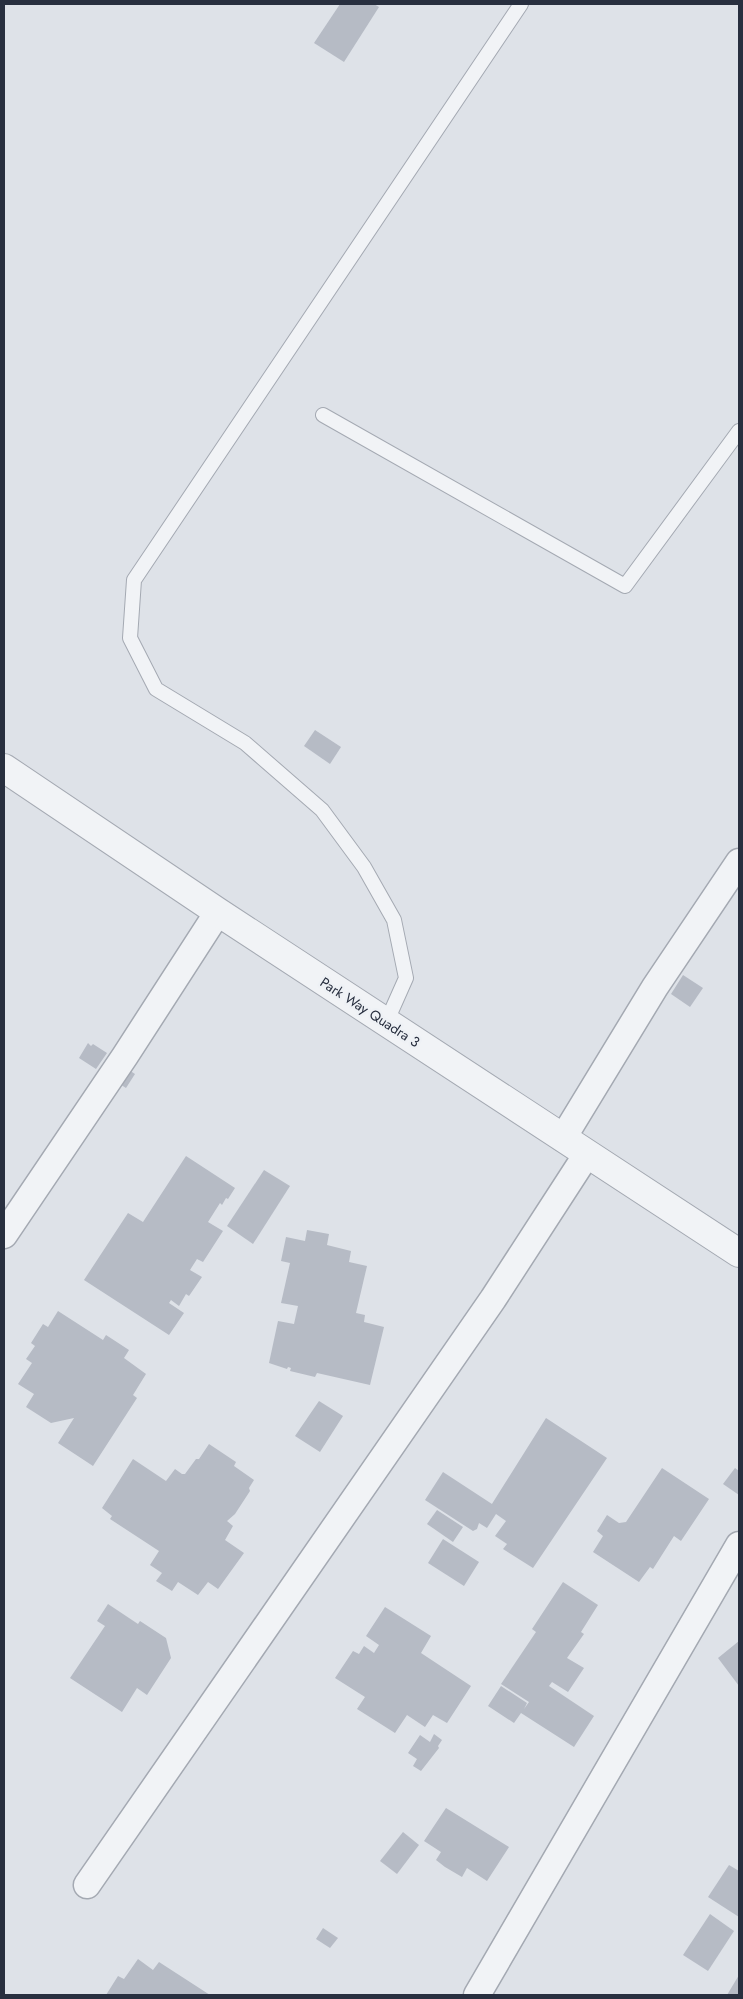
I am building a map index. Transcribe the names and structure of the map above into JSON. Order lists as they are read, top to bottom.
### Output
{
  "streets": {
    "street": ["Park Way Quadra 3"]
  }
}
